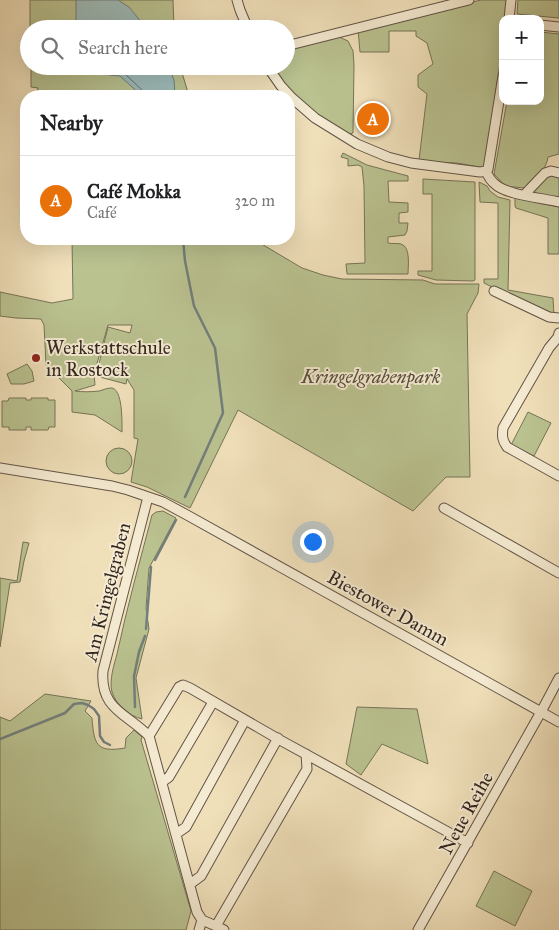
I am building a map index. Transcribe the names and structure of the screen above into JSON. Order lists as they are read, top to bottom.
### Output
{
  "streets": {
    "street": ["Am Kringelgraben", "Biestower Damm", "Neue Reihe"]
  },
  "crossings": [
    ["Am Kringelgraben", "Biestower Damm"],
    ["Biestower Damm", "Neue Reihe"]
  ],
  "parks": ["Kringelgrabenpark"],
  "places": ["Werkstattschule in Rostock"],
  "page": {
    "map_buttons": ["+", "−"],
    "search": "Search here",
    "heading": "Nearby",
    "pins": "A",
    "list": [
      {
        "mark": "A",
        "name": "Café Mokka",
        "note": "Café",
        "value": "320 m"
      }
    ]
  }
}
